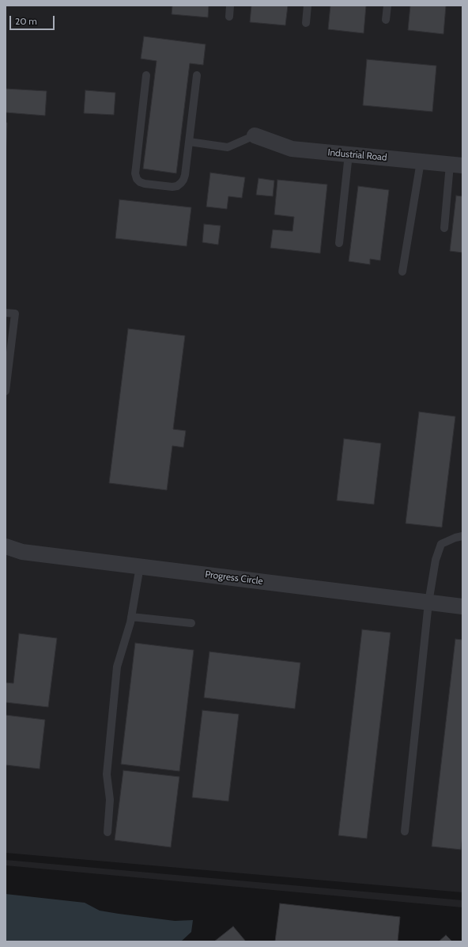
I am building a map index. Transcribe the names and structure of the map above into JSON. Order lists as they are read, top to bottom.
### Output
{
  "streets": {
    "street": ["Industrial Road", "Progress Circle"]
  },
  "scale_bar": "20 m"
}
